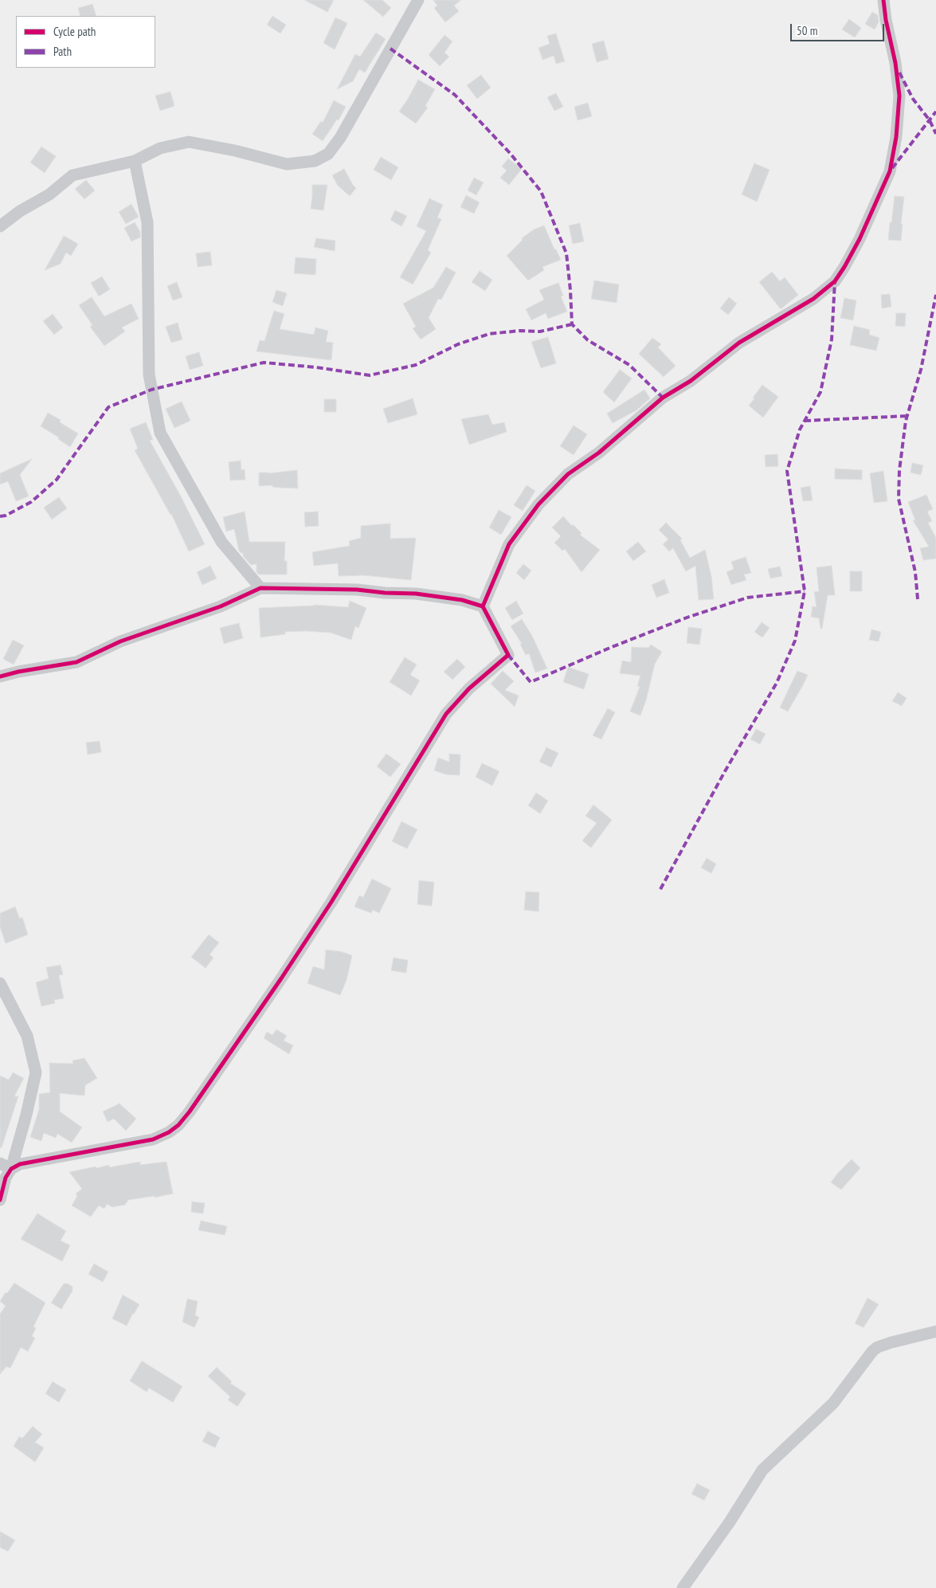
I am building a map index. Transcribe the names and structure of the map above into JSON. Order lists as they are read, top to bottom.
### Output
{
  "legend": ["Cycle path", "Path"],
  "scale_bar": "50 m"
}
